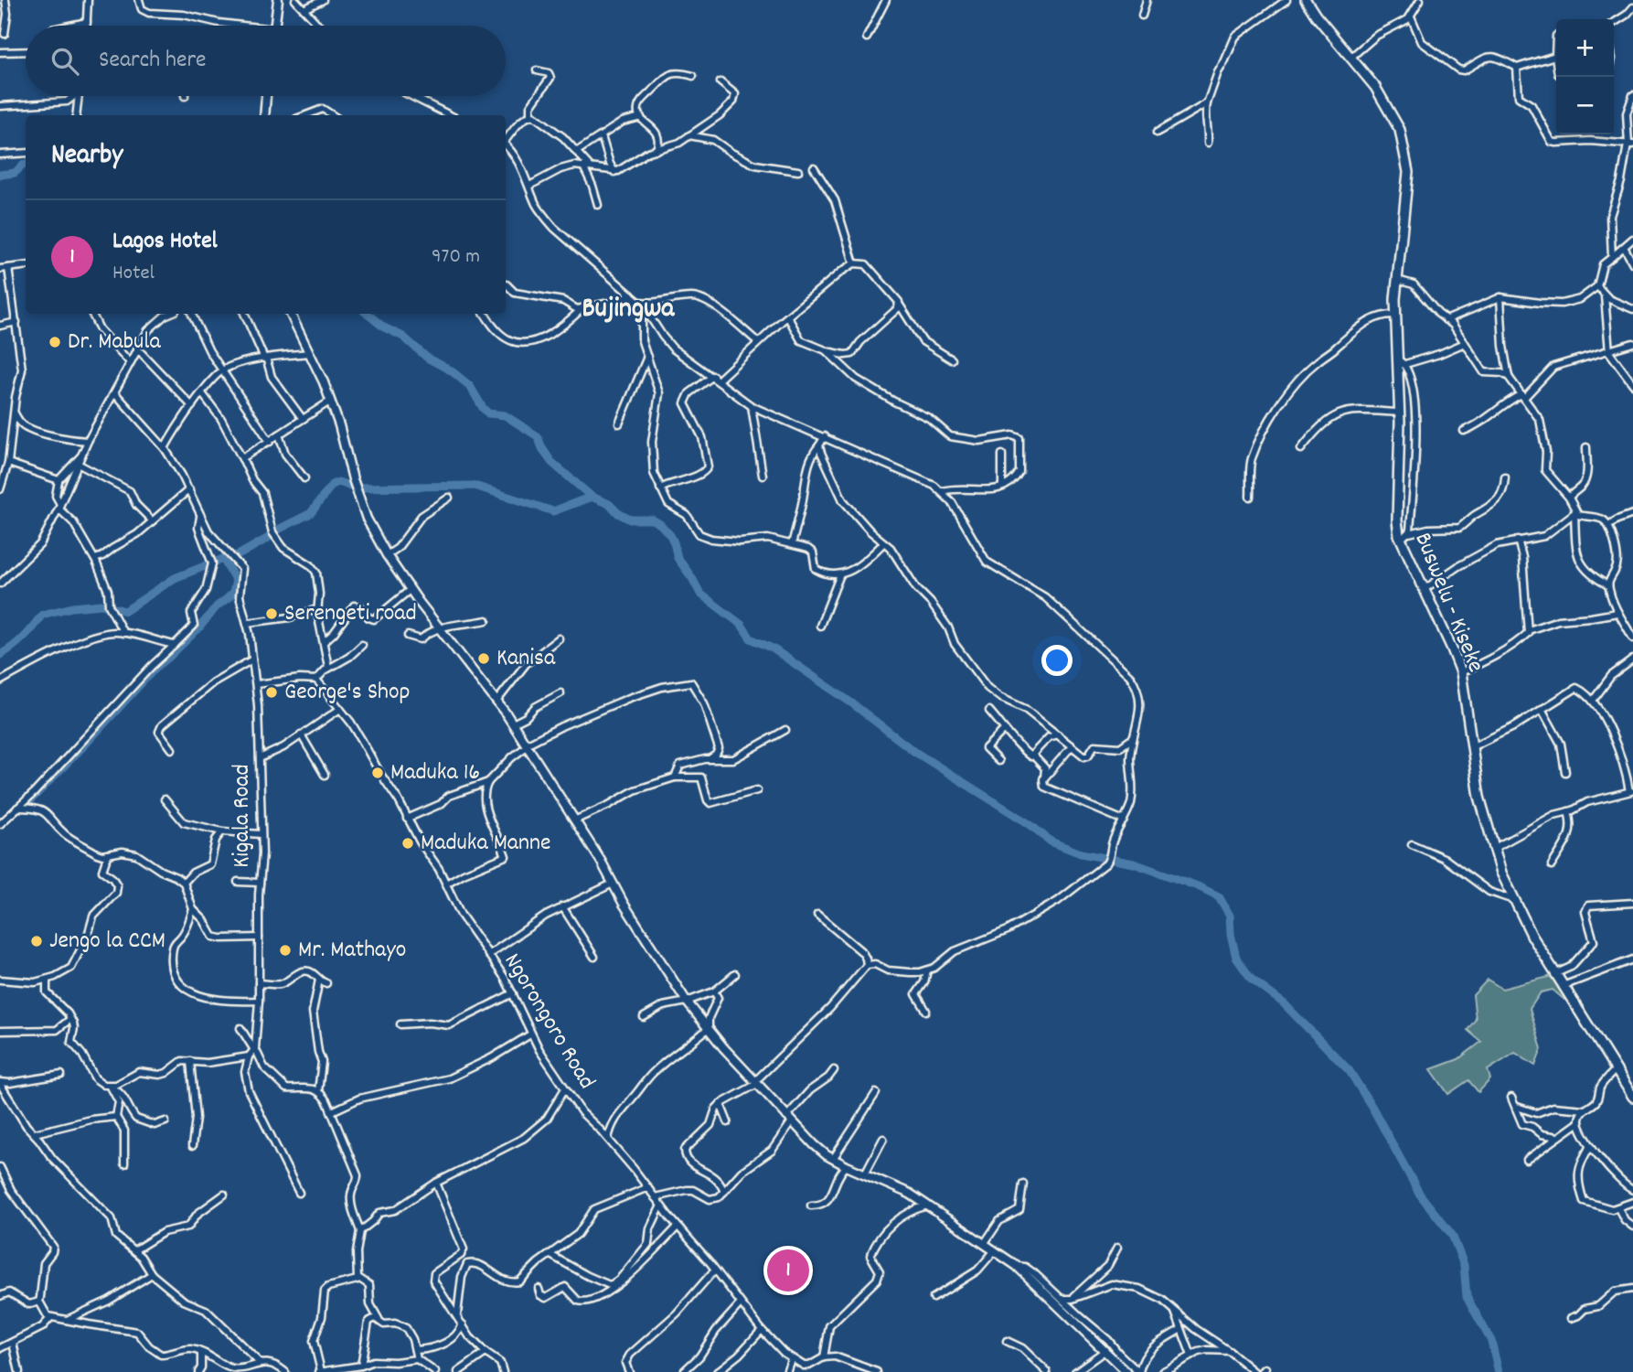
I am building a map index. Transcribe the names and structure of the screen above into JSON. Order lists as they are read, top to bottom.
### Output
{
  "streets": {
    "main road": ["Buswelu - Kiseke"],
    "street": ["Kigala Road", "Ngorongoro Road"]
  },
  "districts": ["Bujingwa"],
  "places": [
    "Dr. Mabula",
    "Serengeti road",
    "Kanisa",
    "George's Shop",
    "Maduka 16",
    "Maduka Manne",
    "Jengo la CCM",
    "Mr. Mathayo"
  ],
  "page": {
    "map_buttons": ["+", "−"],
    "search": "Search here",
    "heading": "Nearby",
    "list": [
      {
        "mark": "1",
        "name": "Lagos Hotel",
        "note": "Hotel",
        "value": "970 m"
      }
    ],
    "pins": "1"
  }
}
